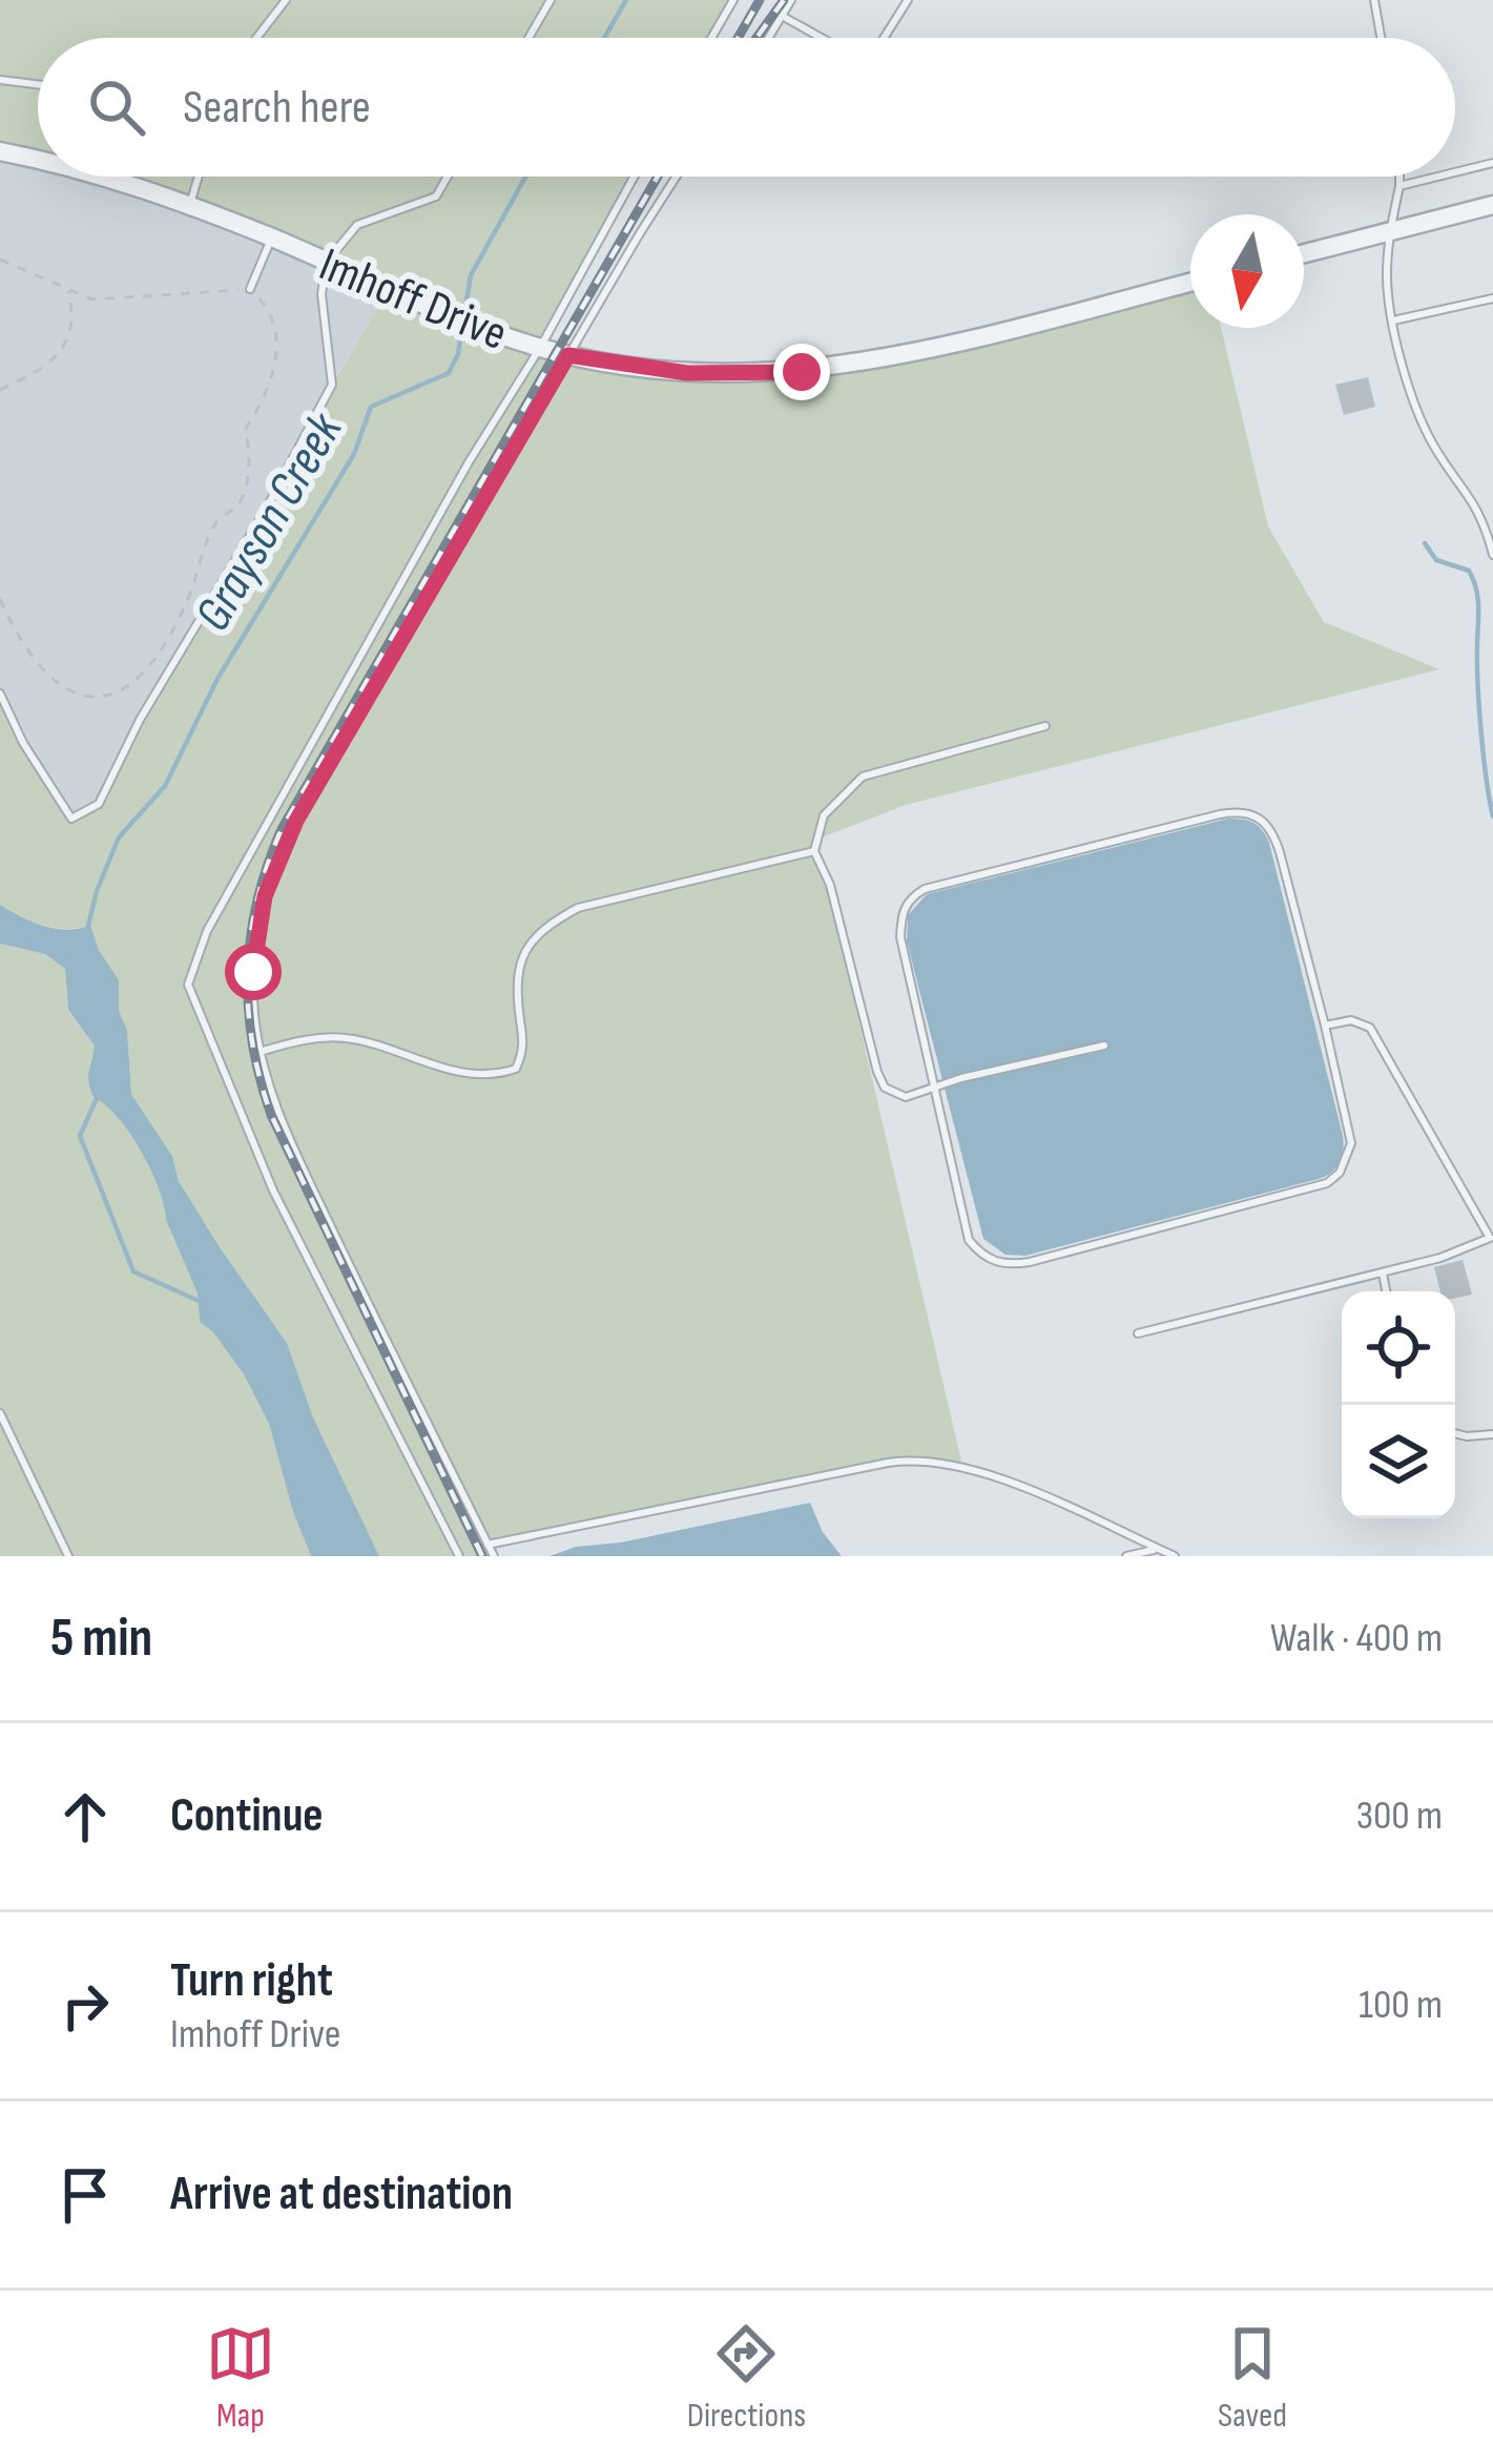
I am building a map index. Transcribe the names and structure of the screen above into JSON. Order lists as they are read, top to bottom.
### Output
{
  "streets": {
    "street": ["Imhoff Drive"]
  },
  "water": ["Grayson Creek"],
  "north": "bottom",
  "page": {
    "search": "Search here",
    "heading": ["5 min", "Walk · 400 m"],
    "list": [
      ["Continue", "300 m"],
      ["Turn right", "Imhoff Drive", "100 m"],
      "Arrive at destination"
    ],
    "nav": ["Map", "Directions", "Saved"]
  }
}
